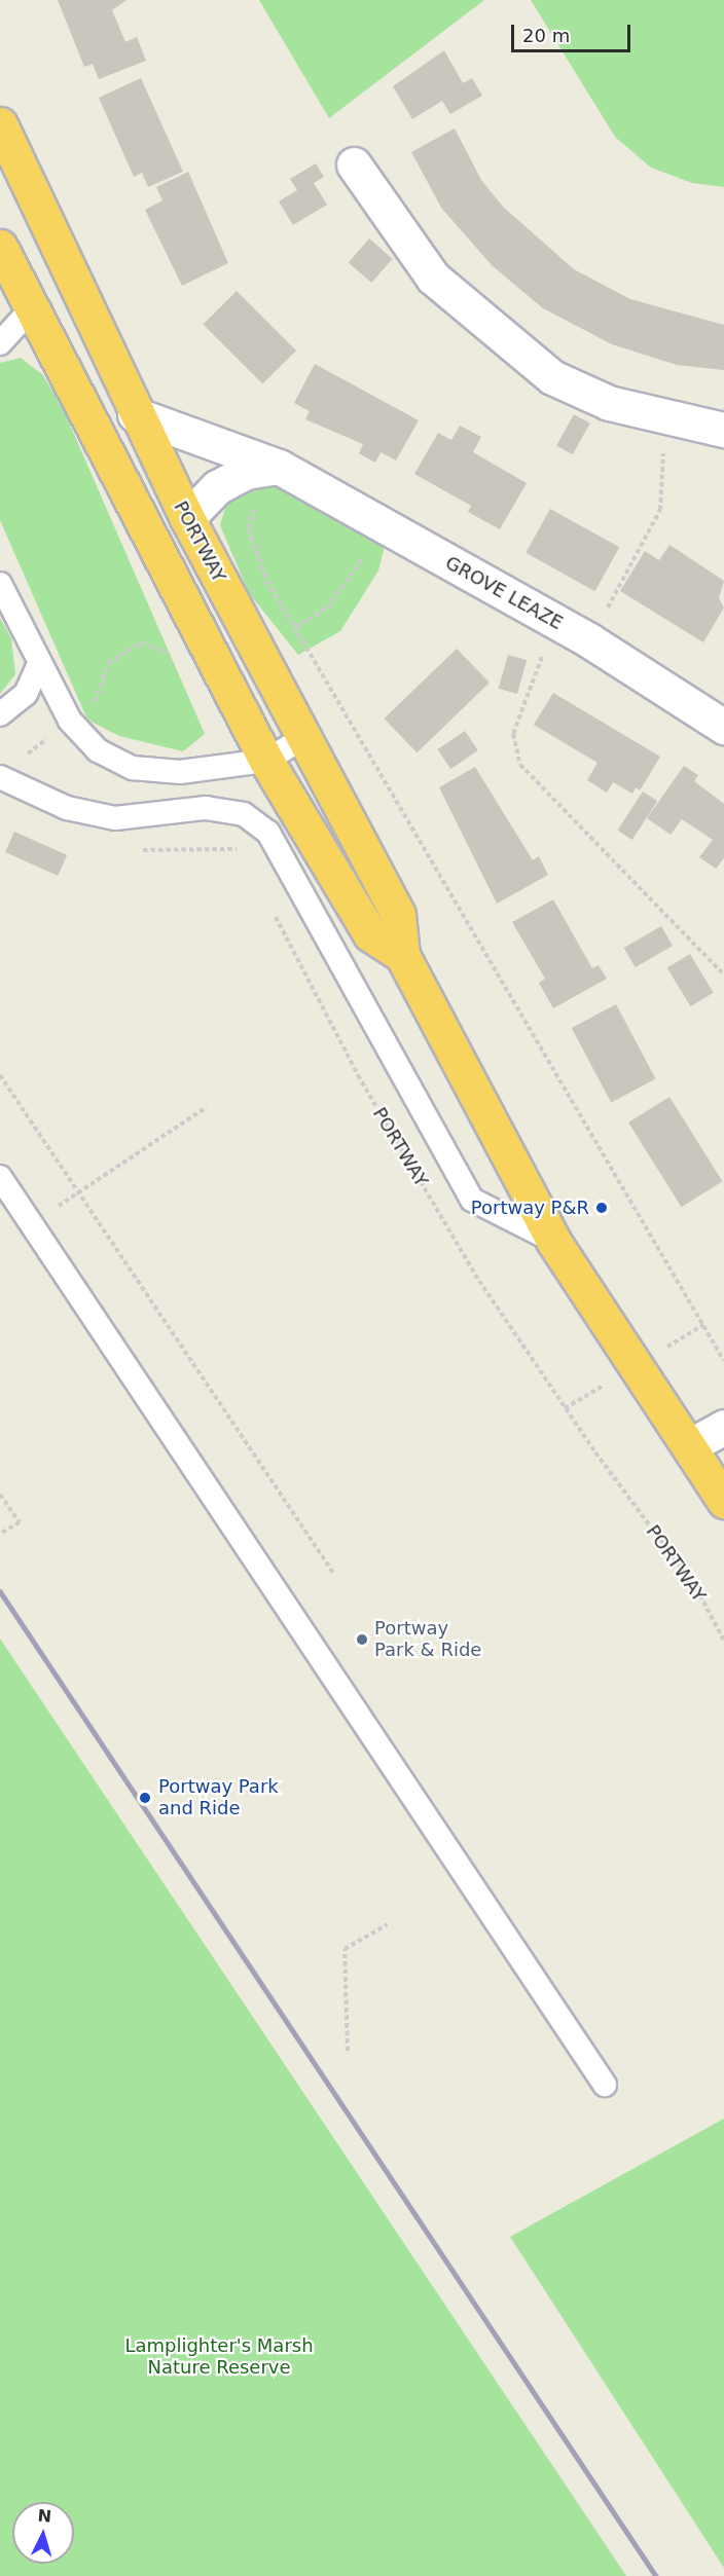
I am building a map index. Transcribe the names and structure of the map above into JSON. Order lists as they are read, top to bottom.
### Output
{
  "streets": {
    "highway": ["PORTWAY"],
    "street": ["GROVE LEAZE"]
  },
  "crossings": [
    ["PORTWAY", "GROVE LEAZE"]
  ],
  "parks": ["Lamplighter's Marsh Nature Reserve"],
  "places": ["Portway P&R", "Portway Park & Ride", "Portway Park and Ride"],
  "scale_bar": "20 m",
  "north": "top"
}
